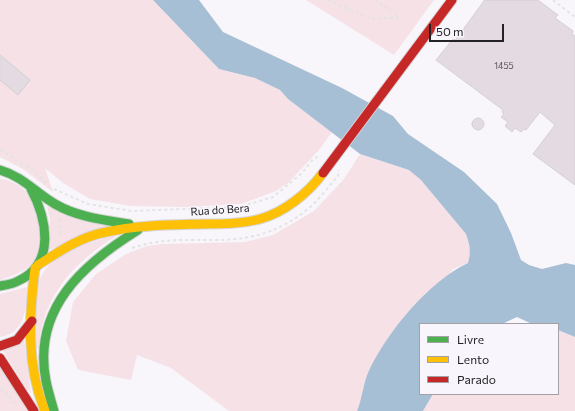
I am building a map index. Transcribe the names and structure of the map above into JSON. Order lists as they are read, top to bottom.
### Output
{
  "streets": {
    "main road": ["Rua do Bera"]
  },
  "house_numbers": ["1455"],
  "legend": ["Livre", "Lento", "Parado"],
  "scale_bar": "50 m"
}
